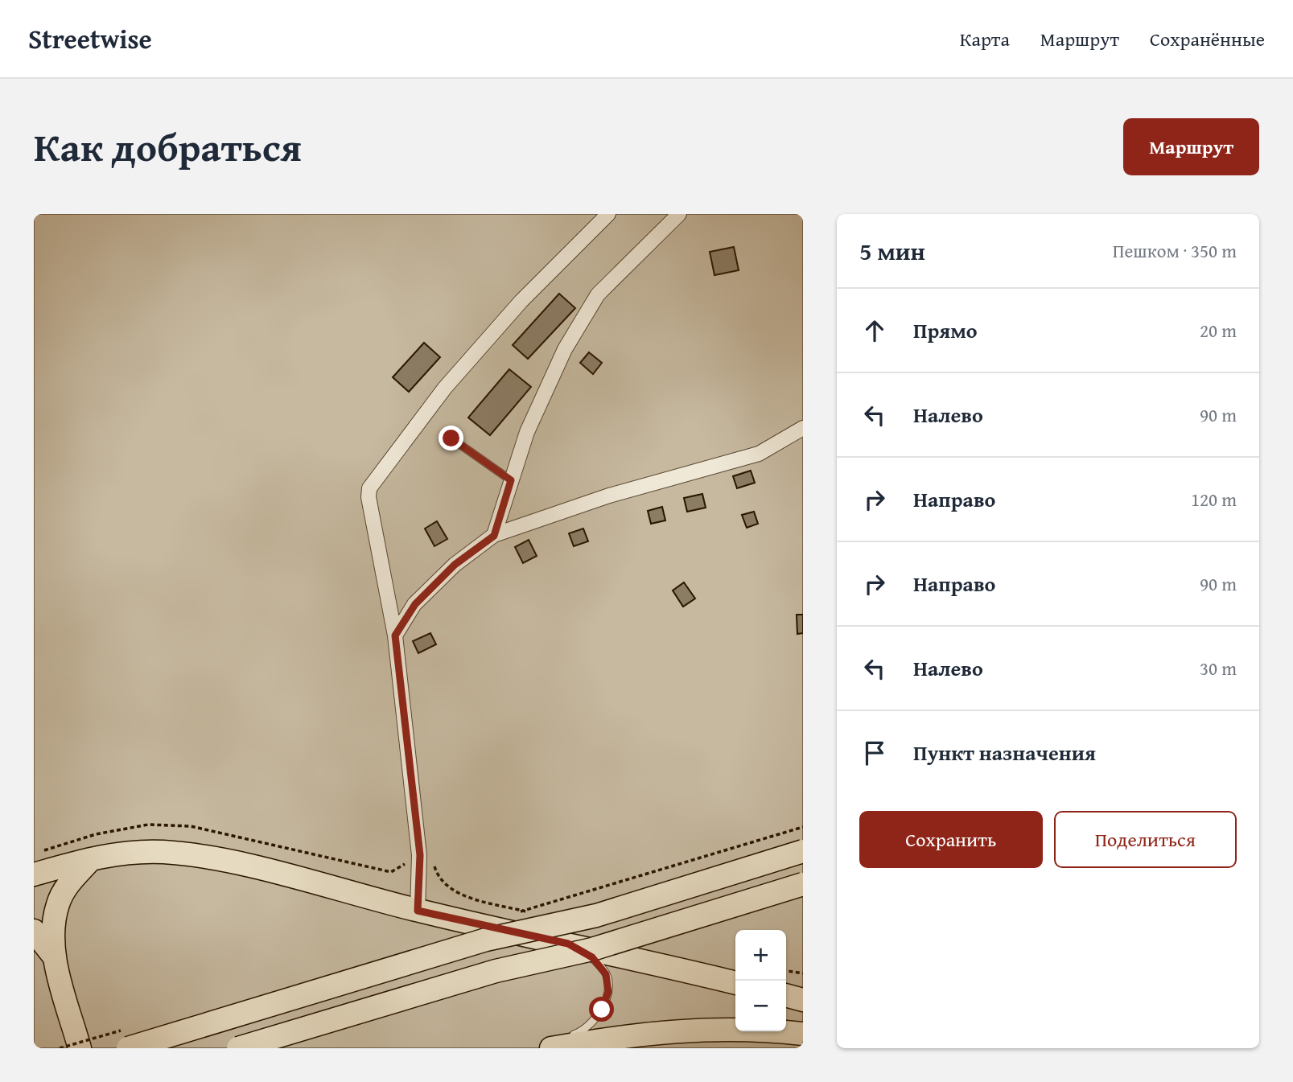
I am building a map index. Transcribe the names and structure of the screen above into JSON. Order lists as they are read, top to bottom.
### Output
{
  "page": {
    "header": "Streetwise",
    "nav": ["Карта", "Маршрут", "Сохранённые"],
    "title": "Как добраться",
    "buttons": [
      "Маршрут",
      ["Сохранить", "Поделиться"]
    ],
    "heading": ["5 мин", "Пешком · 350 m"],
    "list": [
      ["Прямо", "20 m"],
      ["Налево", "90 m"],
      ["Направо", "120 m"],
      ["Направо", "90 m"],
      ["Налево", "30 m"],
      "Пункт назначения"
    ],
    "map_buttons": ["+", "−"]
  }
}
